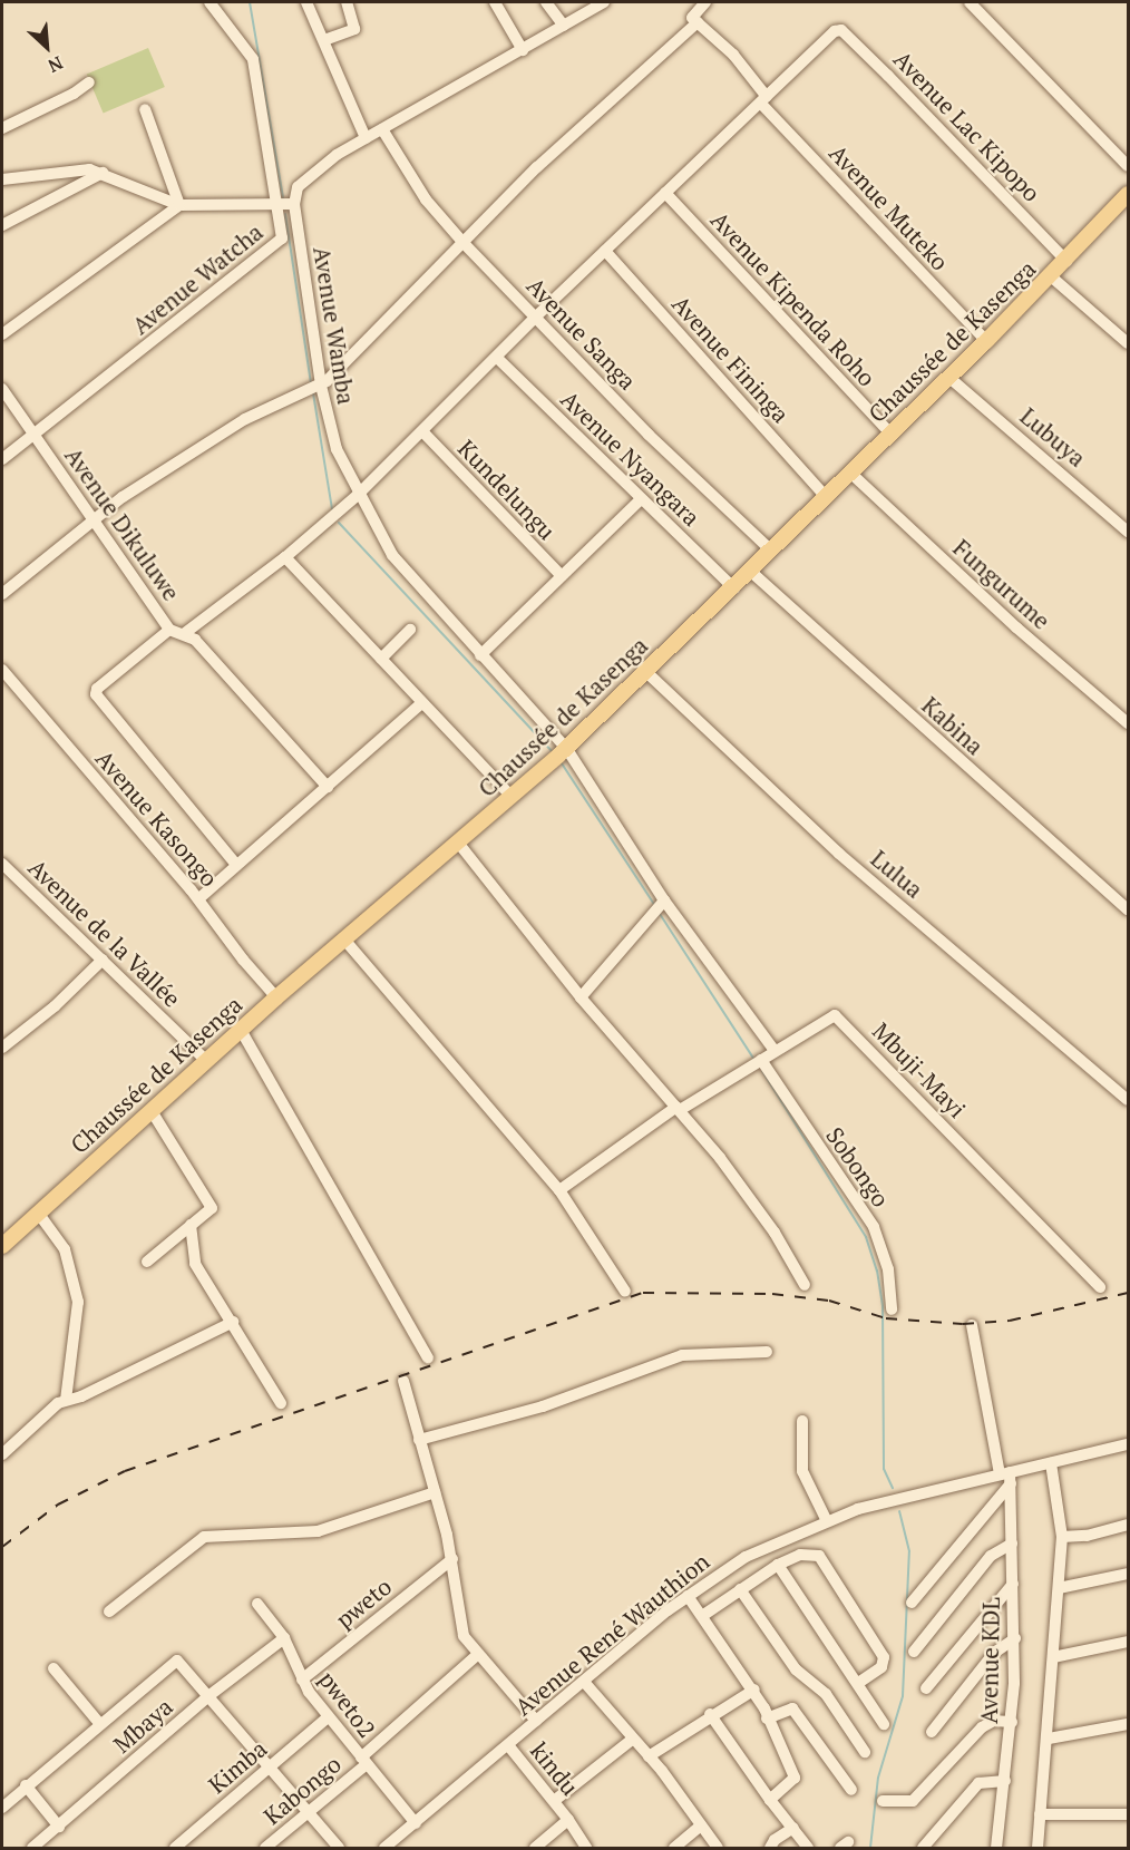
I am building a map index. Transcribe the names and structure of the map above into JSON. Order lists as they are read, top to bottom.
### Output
{
  "streets": {
    "main road": ["Chaussée de Kasenga"],
    "street": [
      "Avenue Lac Kipopo",
      "Avenue Muteko",
      "Avenue Watcha",
      "Avenue Kipenda Roho",
      "Avenue Wamba",
      "Avenue Sanga",
      "Avenue Fininga",
      "Lubuya",
      "Avenue Nyangara",
      "Kundelungu",
      "Avenue Dikuluwe",
      "Fungurume",
      "Kabina",
      "Avenue Kasongo",
      "Lulua",
      "Avenue de la Vallée",
      "Mbuji-Mayi",
      "Sobongo",
      "pweto",
      "Avenue René Wauthion",
      "Avenue KDL",
      "pweto2",
      "Mbaya",
      "Kimba",
      "kindu",
      "Kabongo"
    ]
  },
  "crossings": [
    ["Avenue Lac Kipopo", "Avenue Muteko"],
    ["Avenue Lac Kipopo", "Chaussée de Kasenga"],
    ["Avenue Muteko", "Chaussée de Kasenga"],
    ["Avenue Watcha", "Avenue Dikuluwe"],
    ["Avenue Kipenda Roho", "Chaussée de Kasenga"],
    ["Avenue Wamba", "Chaussée de Kasenga"],
    ["Avenue Wamba", "Mbuji-Mayi"],
    ["Avenue Sanga", "Chaussée de Kasenga"],
    ["Chaussée de Kasenga", "Avenue Fininga"],
    ["Chaussée de Kasenga", "Lubuya"],
    ["Chaussée de Kasenga", "Avenue Nyangara"],
    ["Chaussée de Kasenga", "Fungurume"],
    ["Chaussée de Kasenga", "Kabina"],
    ["Chaussée de Kasenga", "Avenue Kasongo"],
    ["Chaussée de Kasenga", "Lulua"],
    ["Chaussée de Kasenga", "Avenue de la Vallée"],
    ["Mbuji-Mayi", "Sobongo"],
    ["pweto", "pweto2"],
    ["Avenue René Wauthion", "Avenue KDL"],
    ["Avenue René Wauthion", "pweto2"],
    ["Avenue René Wauthion", "kindu"],
    ["pweto2", "Mbaya"],
    ["pweto2", "Kimba"],
    ["pweto2", "Kabongo"]
  ],
  "north": "bottom right"
}
